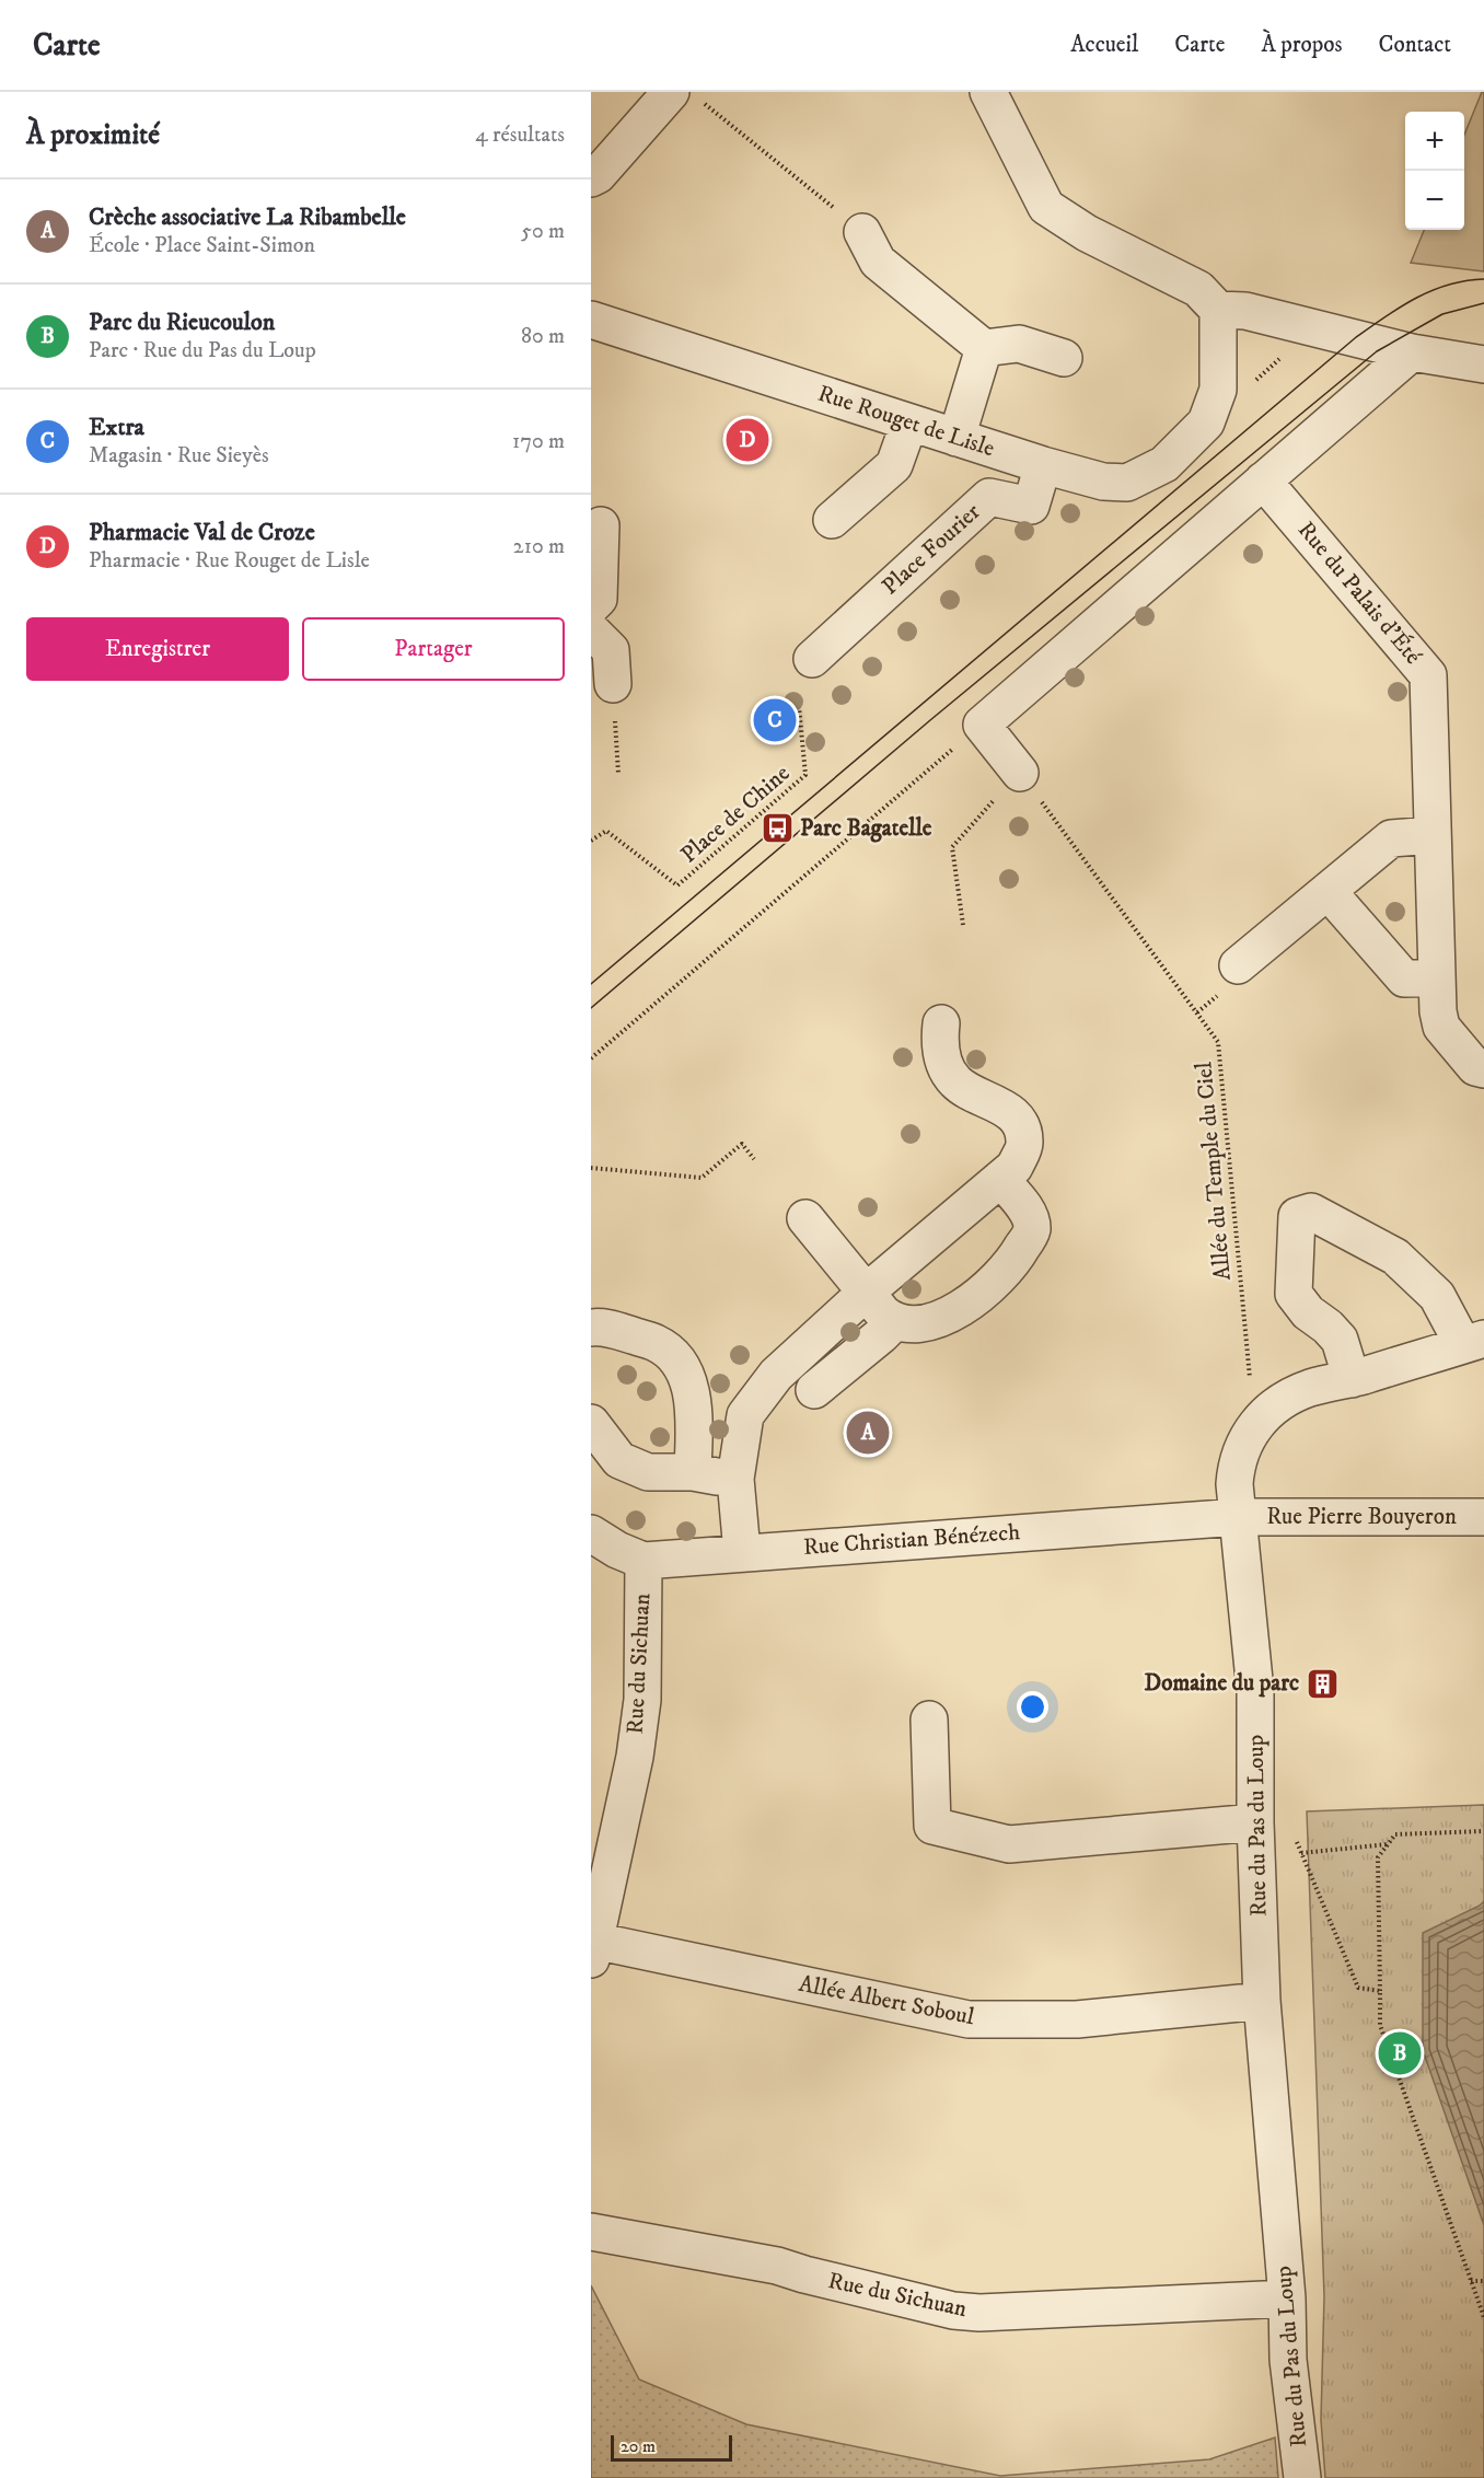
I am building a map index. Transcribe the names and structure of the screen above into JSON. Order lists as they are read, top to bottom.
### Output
{
  "streets": {
    "street": [
      "Rue Rouget de Lisle",
      "Place Fourier",
      "Rue du Palais d'Été",
      "Rue Pierre Bouyeron",
      "Rue Christian Bénézech",
      "Rue du Sichuan",
      "Rue du Pas du Loup",
      "Allée Albert Soboul"
    ],
    "path": ["Place de Chine", "Allée du Temple du Ciel"]
  },
  "crossings": [
    ["Rue Rouget de Lisle", "Place Fourier"],
    ["Place Fourier", "Place de Chine"],
    ["Allée du Temple du Ciel", "Rue du Pas du Loup"],
    ["Rue Pierre Bouyeron", "Rue Christian Bénézech"],
    ["Rue Pierre Bouyeron", "Rue du Pas du Loup"],
    ["Rue Christian Bénézech", "Rue du Sichuan"],
    ["Rue Christian Bénézech", "Rue du Pas du Loup"],
    ["Rue du Sichuan", "Rue du Pas du Loup"],
    ["Rue du Sichuan", "Allée Albert Soboul"],
    ["Rue du Pas du Loup", "Allée Albert Soboul"]
  ],
  "places": {
    "bus stop": ["Parc Bagatelle"],
    "building": ["Domaine du parc"]
  },
  "scale_bar": "20 m",
  "page": {
    "header": "Carte",
    "nav": [
      "Accueil",
      "Carte",
      "À propos",
      "Contact"
    ],
    "heading": ["À proximité", "4 résultats"],
    "map_buttons": ["+", "−"],
    "list": [
      {
        "mark": "A",
        "name": "Crèche associative La Ribambelle",
        "note": "École · Place Saint-Simon",
        "value": "50 m"
      },
      {
        "mark": "B",
        "name": "Parc du Rieucoulon",
        "note": "Parc · Rue du Pas du Loup",
        "value": "80 m"
      },
      {
        "mark": "C",
        "name": "Extra",
        "note": "Magasin · Rue Sieyès",
        "value": "170 m"
      },
      {
        "mark": "D",
        "name": "Pharmacie Val de Croze",
        "note": "Pharmacie · Rue Rouget de Lisle",
        "value": "210 m"
      }
    ],
    "pins": [
      "D",
      "C",
      "A",
      "B"
    ],
    "buttons": ["Enregistrer", "Partager"],
    "scale": "20 m"
  }
}
